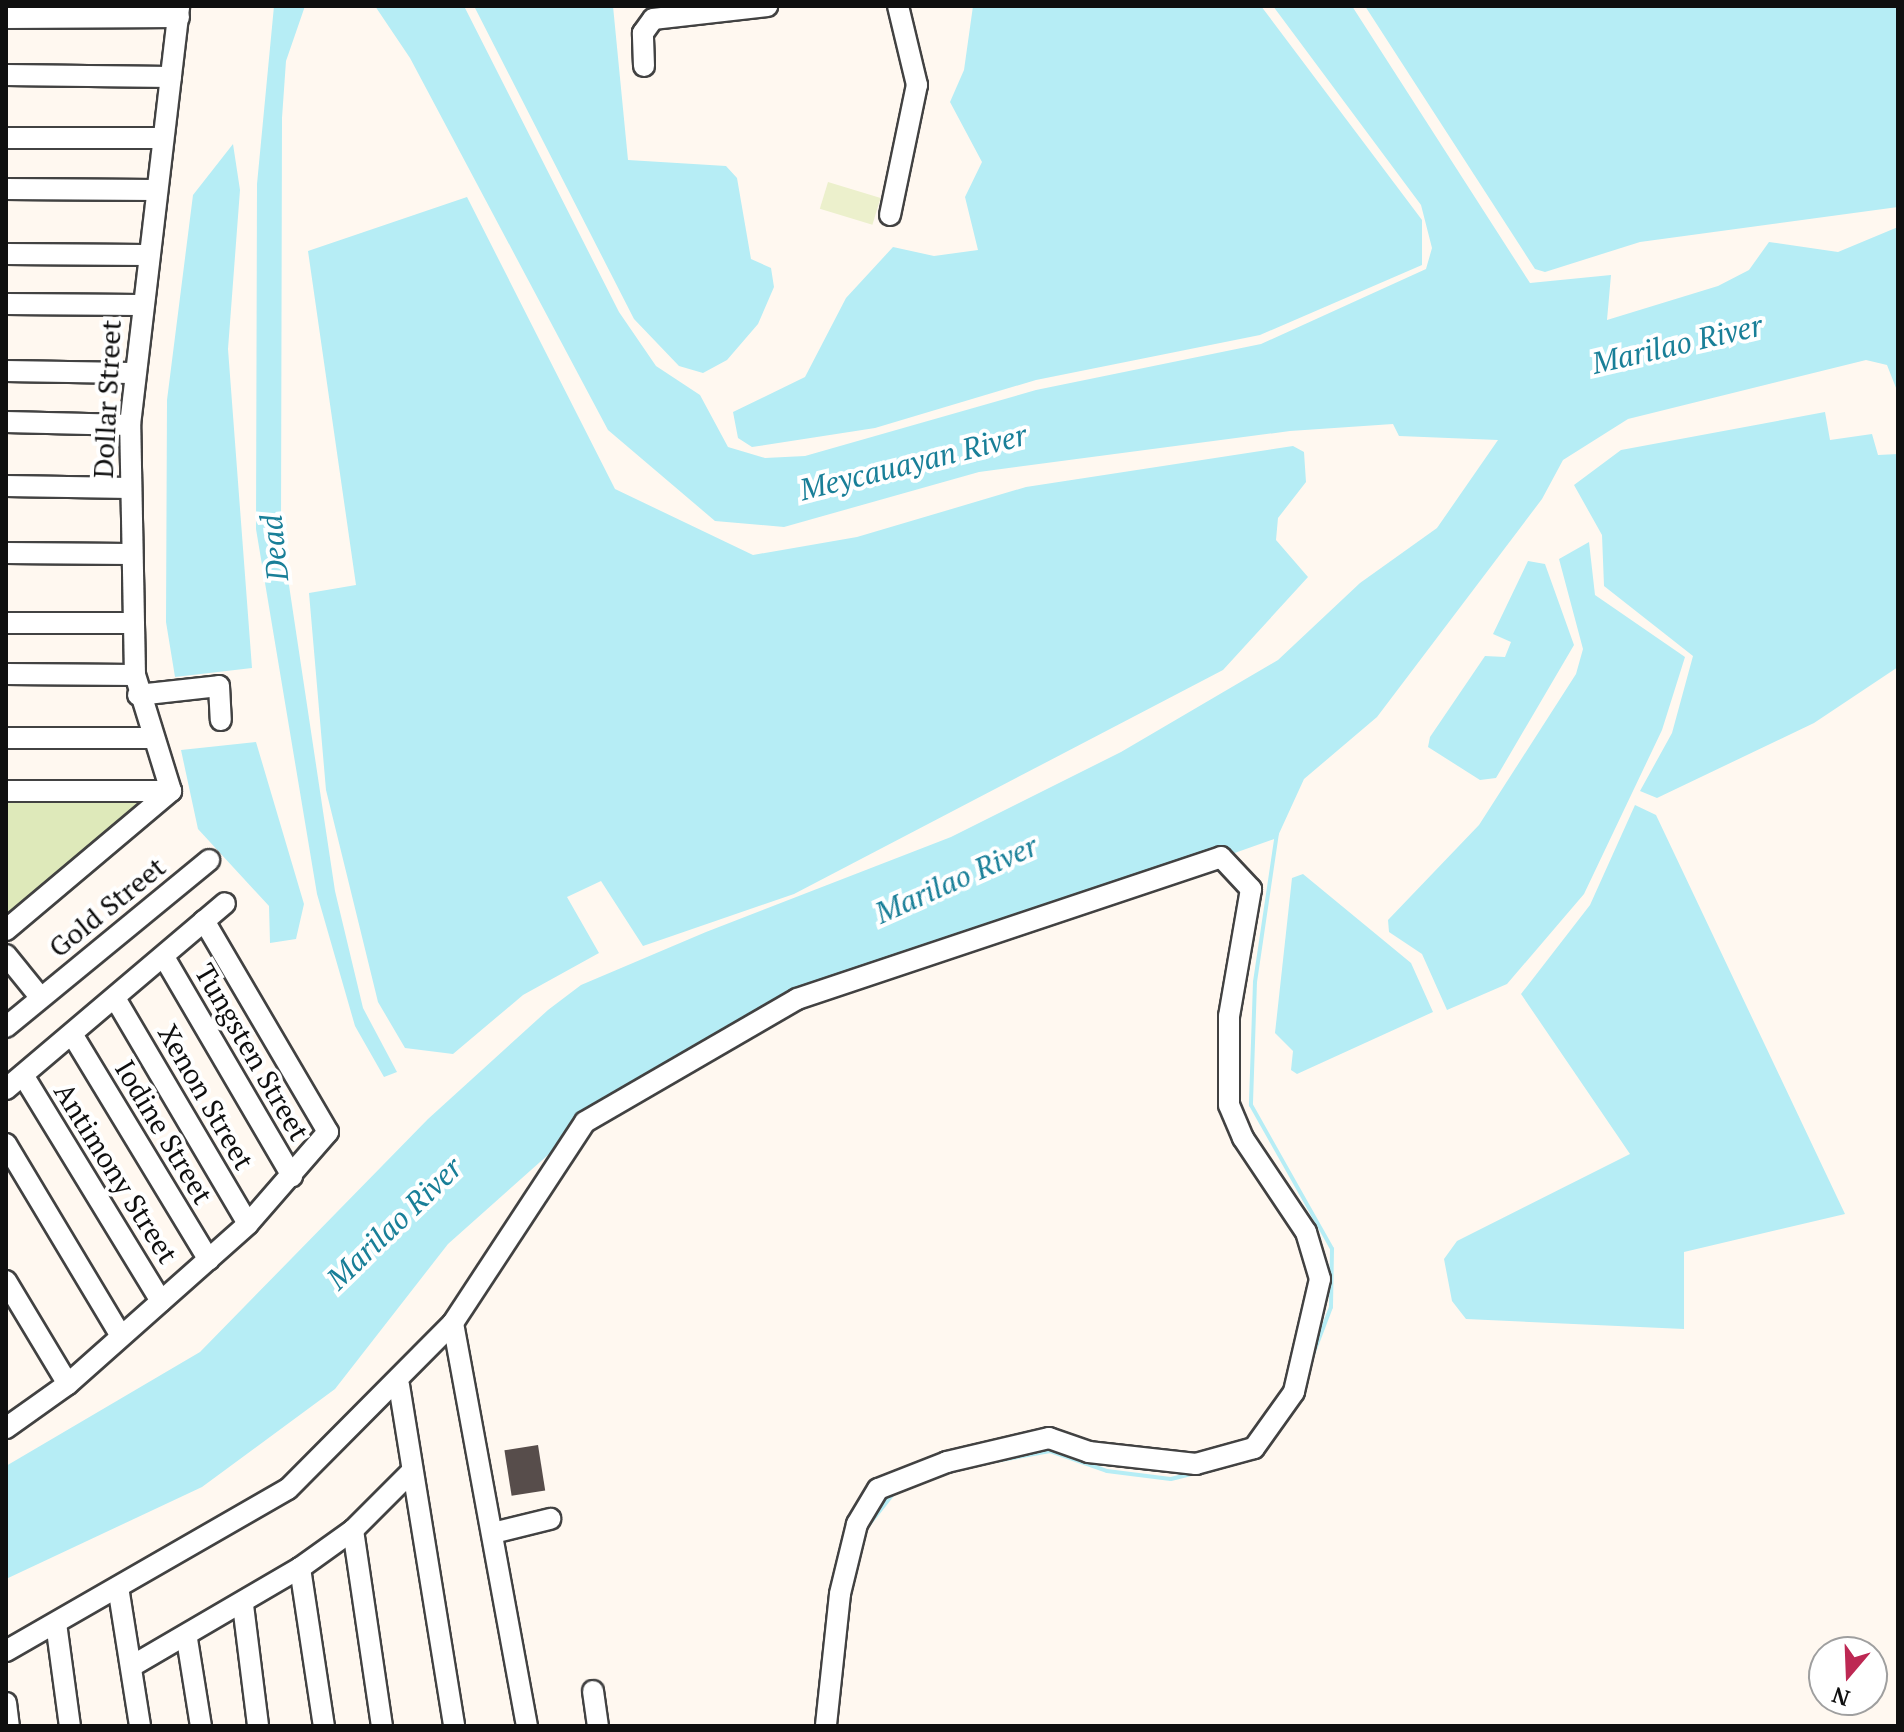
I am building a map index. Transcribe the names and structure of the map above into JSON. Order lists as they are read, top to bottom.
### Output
{
  "streets": {
    "street": [
      "Dollar Street",
      "Gold Street",
      "Tungsten Street",
      "Xenon Street",
      "Iodine Street",
      "Antimony Street"
    ]
  },
  "crossings": [
    ["Dollar Street", "Gold Street"]
  ],
  "water": ["Marilao River", "Meycauayan River", "Dead"],
  "north": "bottom"
}
